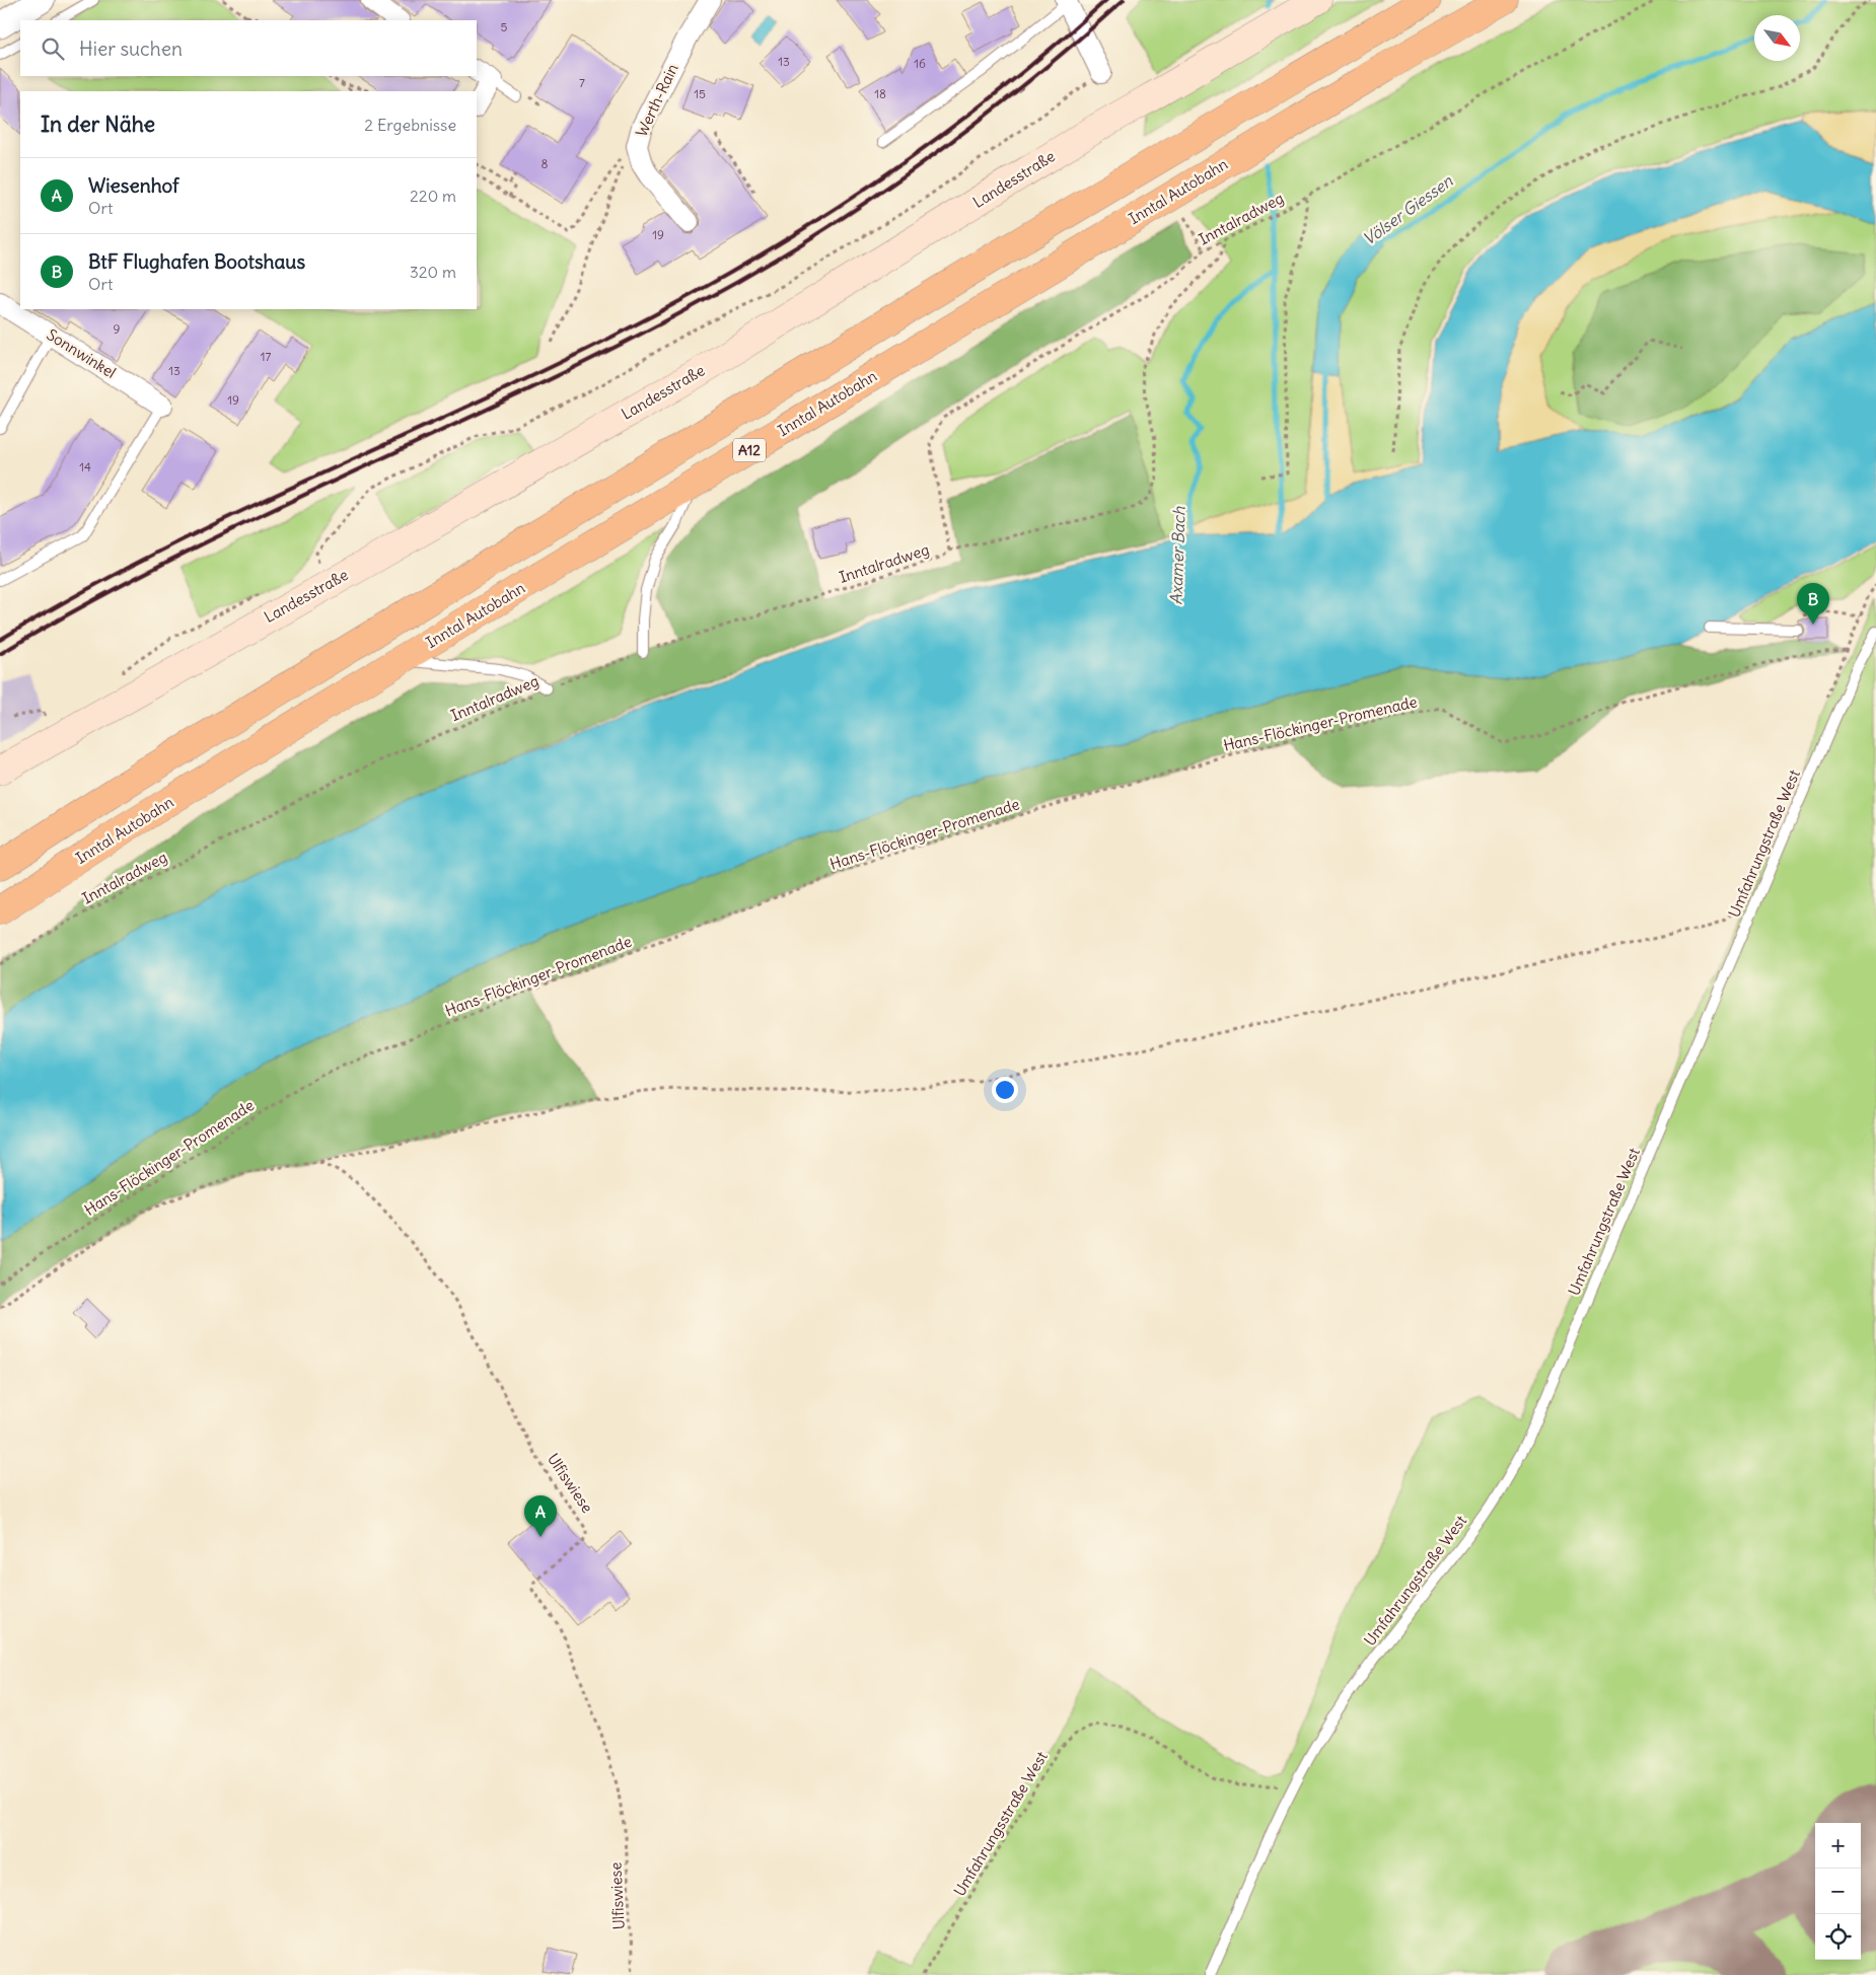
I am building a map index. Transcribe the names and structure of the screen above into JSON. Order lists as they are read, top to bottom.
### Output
{
  "streets": {
    "highway": ["Inntal Autobahn", "A12"],
    "main road": ["Landesstraße"],
    "street": ["Werth-Rain", "Sonnwinkel"],
    "lane": ["Umfahrungstraße West"],
    "path": [
      "Inntalradweg",
      "Hans-Flöckinger-Promenade",
      "Ulfiswiese",
      "Umfahrungsstraße West"
    ]
  },
  "crossings": [
    ["Umfahrungstraße West", "Umfahrungsstraße West"]
  ],
  "water": ["Völser Giessen", "Axamer Bach"],
  "house_numbers": [
    "5",
    "13",
    "16",
    "7",
    "15",
    "18",
    "8",
    "19",
    "9",
    "17",
    "13",
    "19",
    "14"
  ],
  "north": "bottom right",
  "page": {
    "search": "Hier suchen",
    "heading": ["In der Nähe", "2 Ergebnisse"],
    "list": [
      {
        "mark": "A",
        "name": "Wiesenhof",
        "note": "Ort",
        "value": "220 m"
      },
      {
        "mark": "B",
        "name": "BtF Flughafen Bootshaus",
        "note": "Ort",
        "value": "320 m"
      }
    ],
    "pins": ["B", "A"],
    "map_buttons": ["+", "−"]
  }
}
